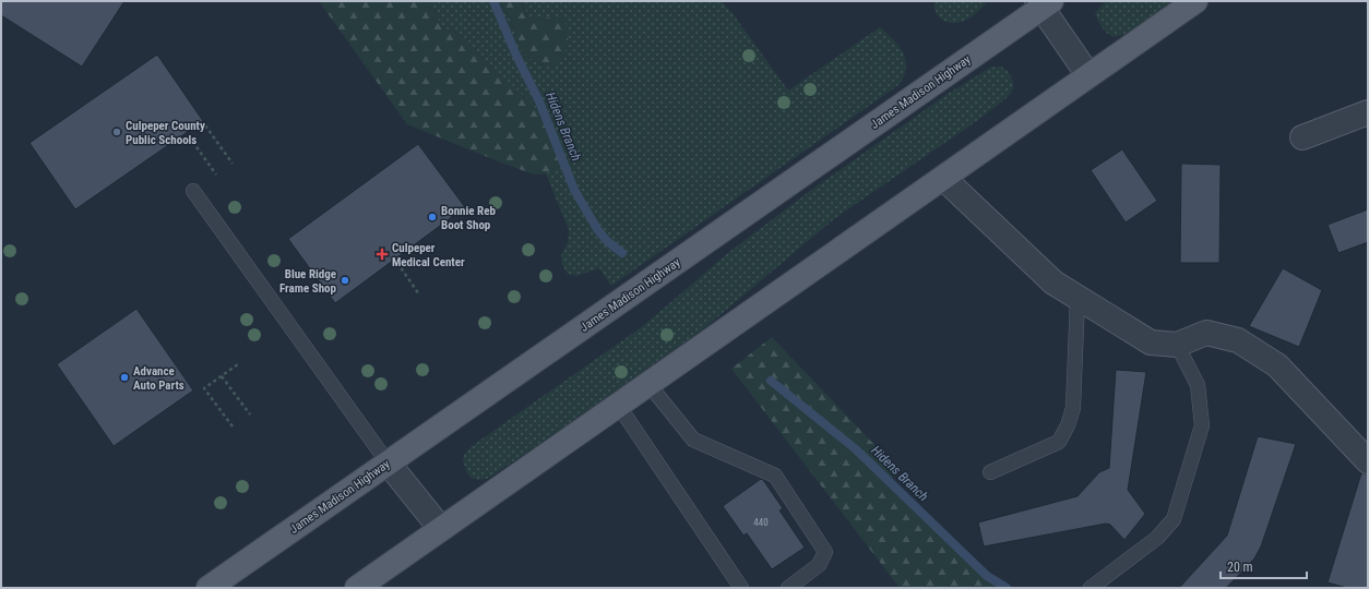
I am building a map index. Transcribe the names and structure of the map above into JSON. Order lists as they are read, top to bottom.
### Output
{
  "streets": {
    "main road": ["James Madison Highway"]
  },
  "water": ["Hidens Branch"],
  "places": {
    "other": [
      "Culpeper County Public Schools",
      "Bonnie Reb Boot Shop",
      "Blue Ridge Frame Shop",
      "Advance Auto Parts"
    ],
    "health": ["Culpeper Medical Center"]
  },
  "house_numbers": ["440"],
  "scale_bar": "20 m"
}
